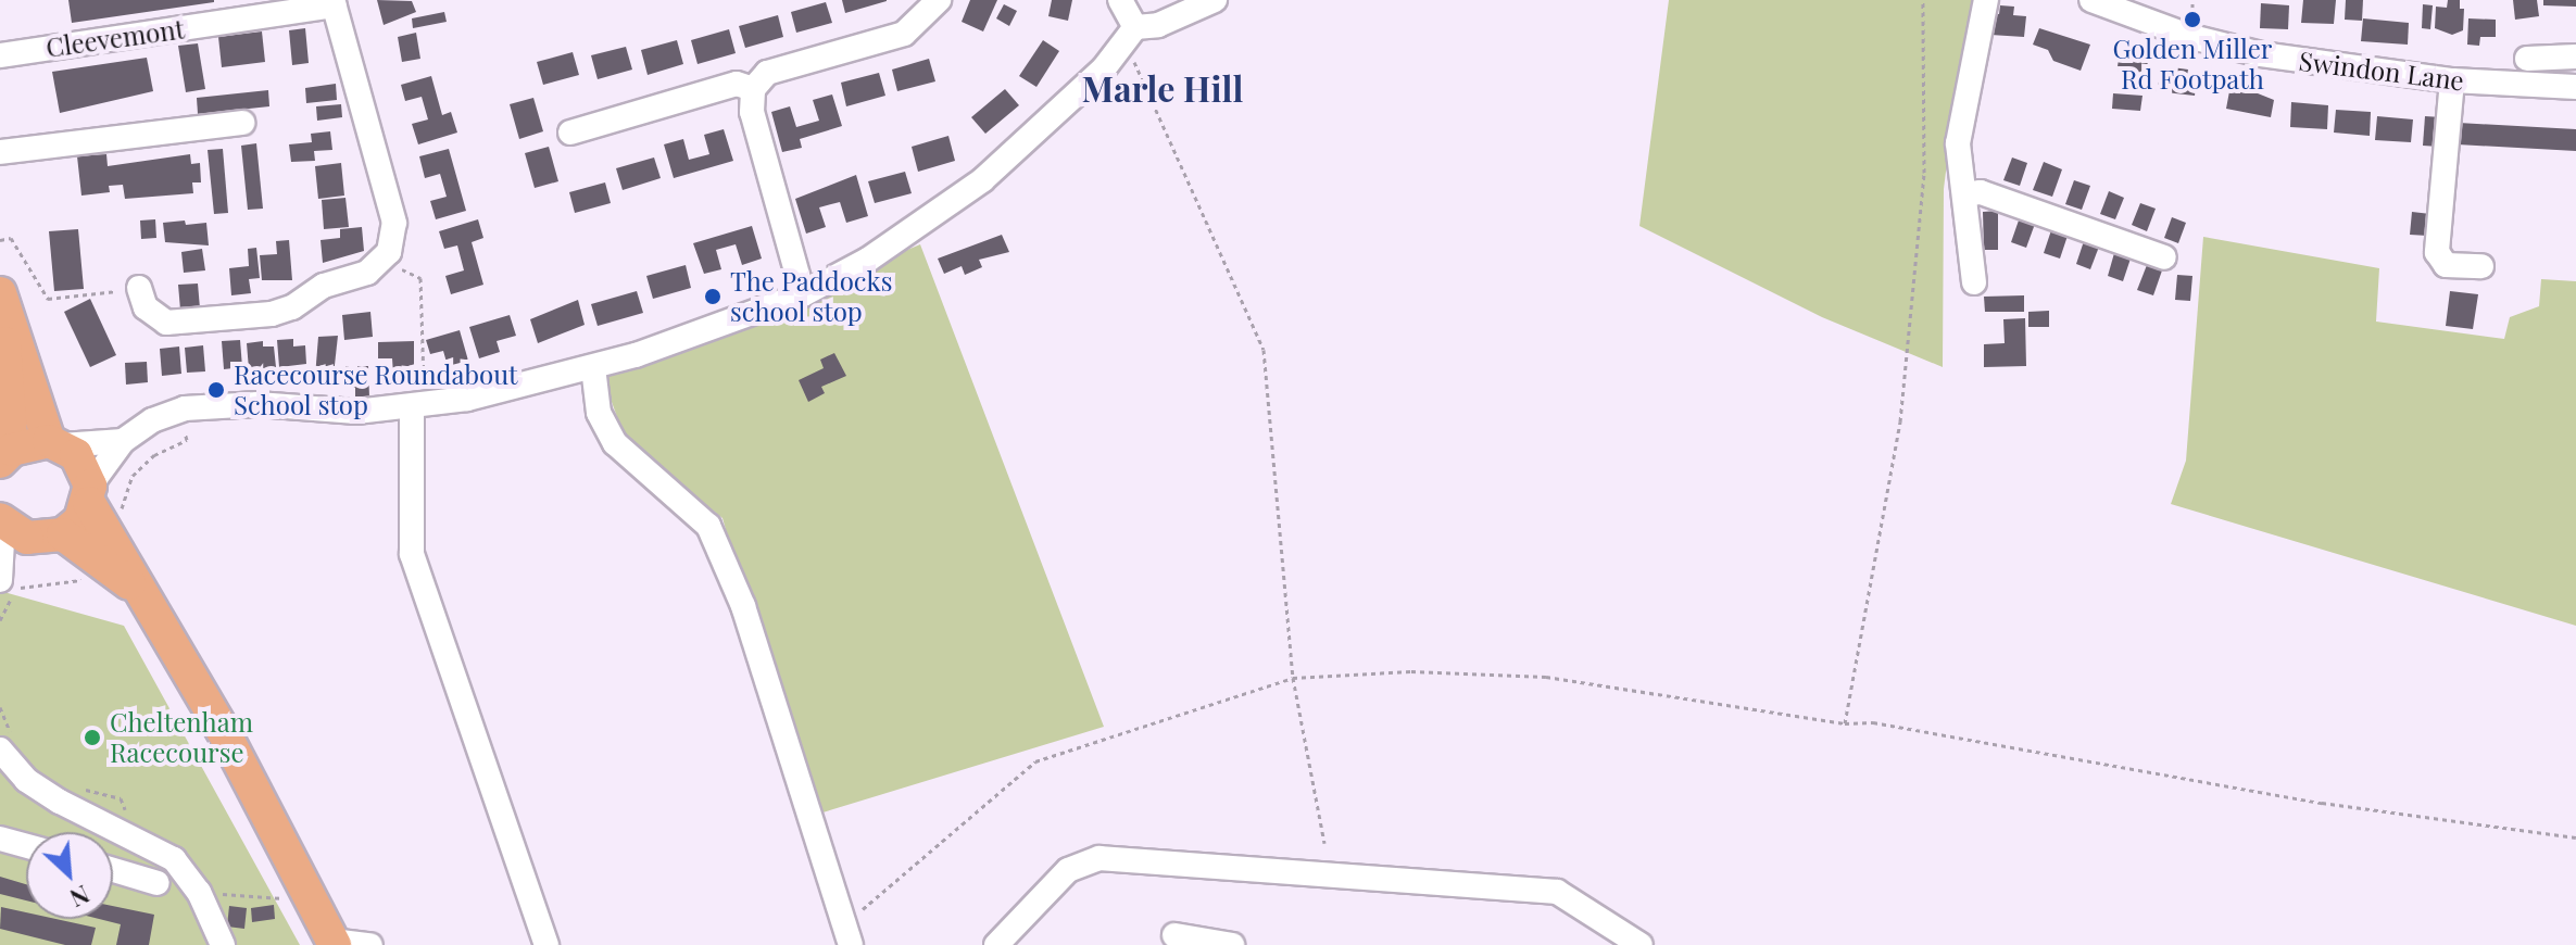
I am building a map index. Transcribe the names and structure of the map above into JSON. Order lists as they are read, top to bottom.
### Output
{
  "streets": {
    "street": ["Cleevemont", "Swindon Lane"]
  },
  "districts": ["Marle Hill"],
  "places": [
    "Golden Miller Rd Footpath",
    "The Paddocks school stop",
    "Racecourse Roundabout School stop",
    "Cheltenham Racecourse"
  ],
  "north": "bottom right"
}
